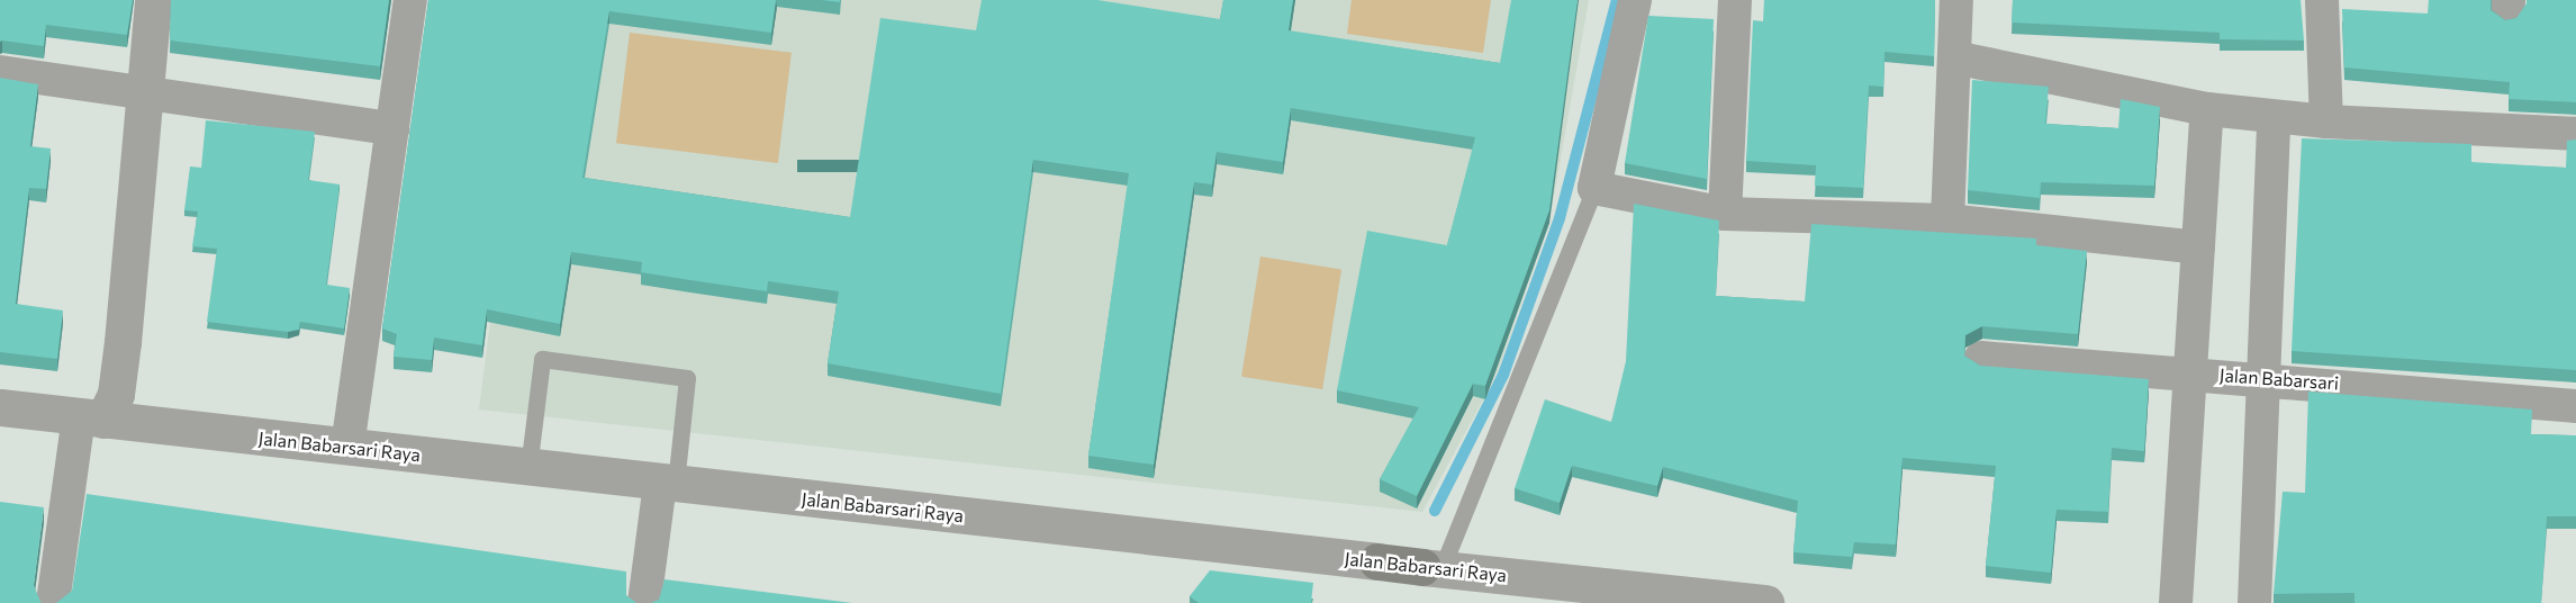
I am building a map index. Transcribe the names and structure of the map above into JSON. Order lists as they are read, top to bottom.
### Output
{
  "streets": {
    "main road": ["Jalan Babarsari Raya"],
    "street": ["Jalan Babarsari"]
  }
}
